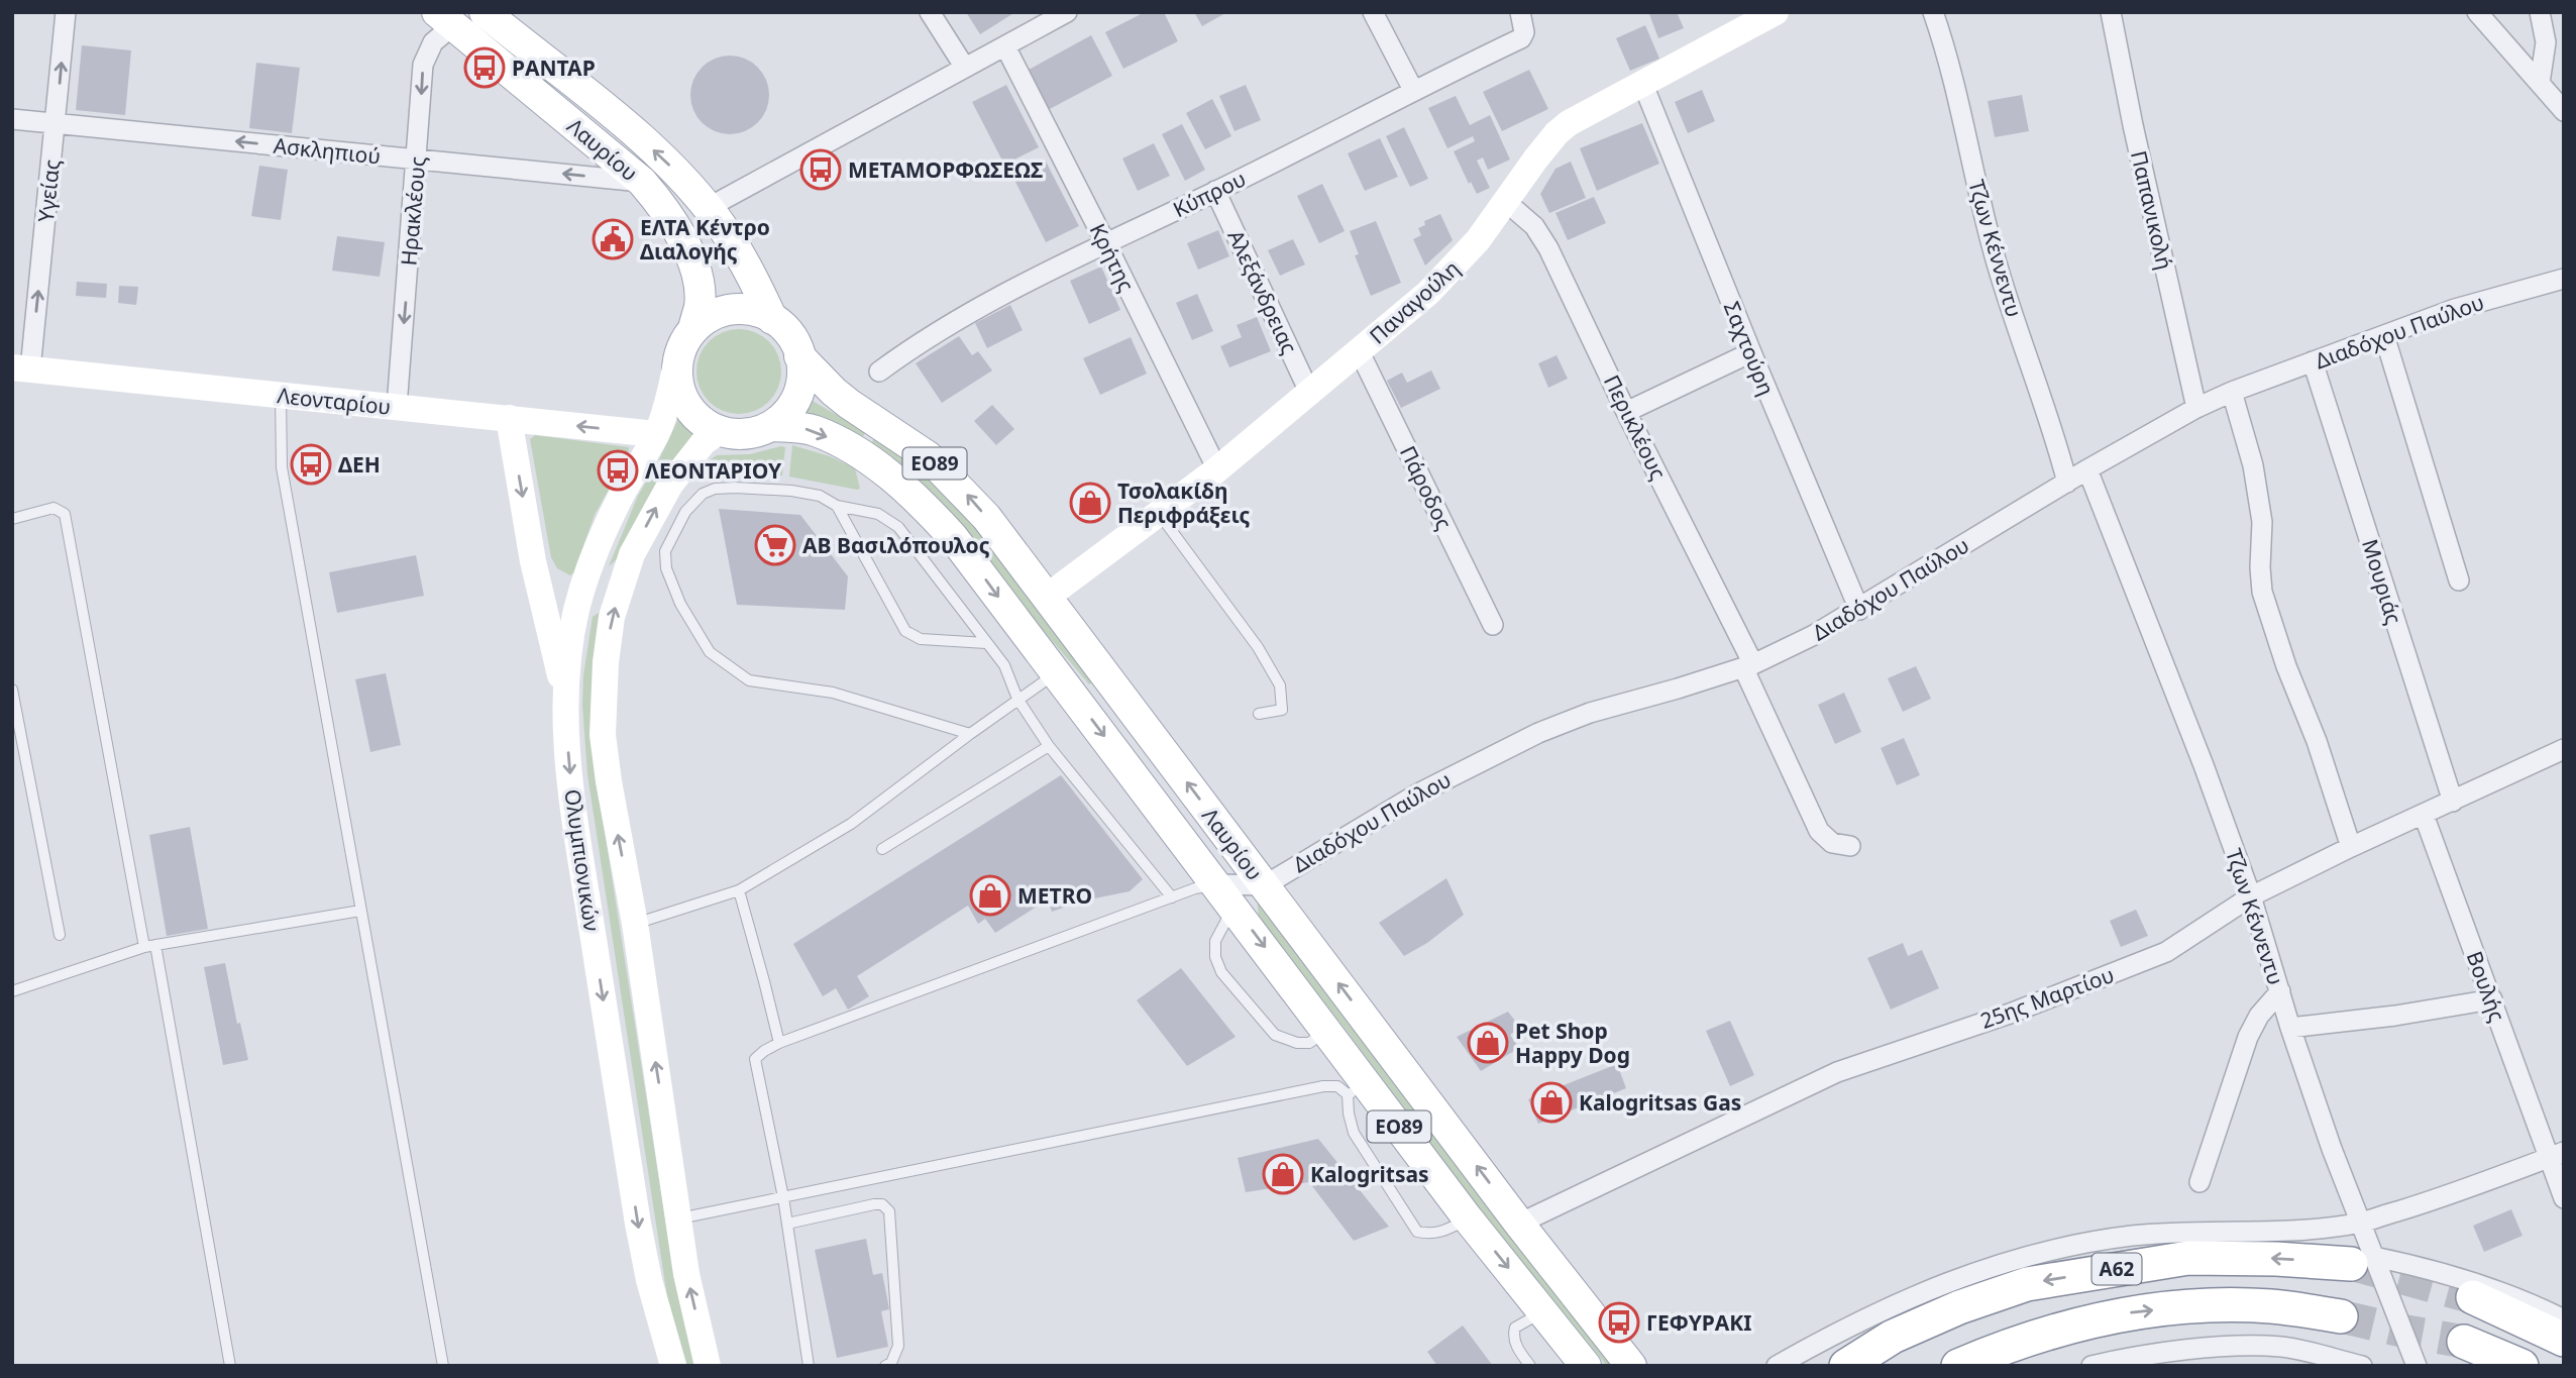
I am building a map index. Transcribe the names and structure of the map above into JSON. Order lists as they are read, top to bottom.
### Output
{
  "streets": {
    "highway": ["Α62"],
    "main road": [
      "Λαυρίου",
      "Παναγούλη",
      "Λεονταρίου",
      "ΕΟ89",
      "Ολυμπιονικών"
    ],
    "street": [
      "Ασκληπιού",
      "Υγείας",
      "Κύπρου",
      "Παπανικολή",
      "Ηρακλέους",
      "Τζων Κέννεντυ",
      "Κρήτης",
      "Αλεξάνδρειας",
      "Διαδόχου Παύλου",
      "Σαχτούρη",
      "Περικλέους",
      "Πάροδος",
      "Μουριάς",
      "Βουλής",
      "25ης Μαρτίου"
    ]
  },
  "crossings": [
    ["Λαυρίου", "Ασκληπιού"],
    ["Λαυρίου", "Ηρακλέους"],
    ["Λαυρίου", "Παναγούλη"],
    ["Λαυρίου", "Διαδόχου Παύλου"],
    ["Λαυρίου", "Ολυμπιονικών"],
    ["Λαυρίου", "25ης Μαρτίου"],
    ["Ασκληπιού", "Υγείας"],
    ["Ασκληπιού", "Ηρακλέους"],
    ["Υγείας", "Λεονταρίου"],
    ["Κύπρου", "Κρήτης"],
    ["Κύπρου", "Αλεξάνδρειας"],
    ["Παπανικολή", "Διαδόχου Παύλου"],
    ["Ηρακλέους", "Λεονταρίου"],
    ["Τζων Κέννεντυ", "Διαδόχου Παύλου"],
    ["Τζων Κέννεντυ", "25ης Μαρτίου"],
    ["Τζων Κέννεντυ", "Α62"],
    ["Κρήτης", "Παναγούλη"],
    ["Αλεξάνδρειας", "Παναγούλη"],
    ["Παναγούλη", "Σαχτούρη"],
    ["Παναγούλη", "Περικλέους"],
    ["Παναγούλη", "Πάροδος"],
    ["Διαδόχου Παύλου", "Σαχτούρη"],
    ["Διαδόχου Παύλου", "Περικλέους"],
    ["Διαδόχου Παύλου", "Μουριάς"],
    ["Λεονταρίου", "Ολυμπιονικών"],
    ["Μουριάς", "25ης Μαρτίου"],
    ["Βουλής", "25ης Μαρτίου"]
  ],
  "one_way": ["Ασκληπιού", "Υγείας", "Ηρακλέους"],
  "places": {
    "bus stop": [
      "ΡΑΝΤΑΡ",
      "ΜΕΤΑΜΟΡΦΩΣΕΩΣ",
      "ΔΕΗ",
      "ΛΕΟΝΤΑΡΙΟΥ",
      "ΓΕΦΥΡΑΚΙ"
    ],
    "public building": ["ΕΛΤΑ Κέντρο Διαλογής"],
    "shop": [
      "Τσολακίδη Περιφράξεις",
      "METRO",
      "Pet Shop Happy Dog",
      "Kalogritsas Gas",
      "Kalogritsas"
    ],
    "supermarket": ["ΑΒ Βασιλόπουλος"]
  }
}
